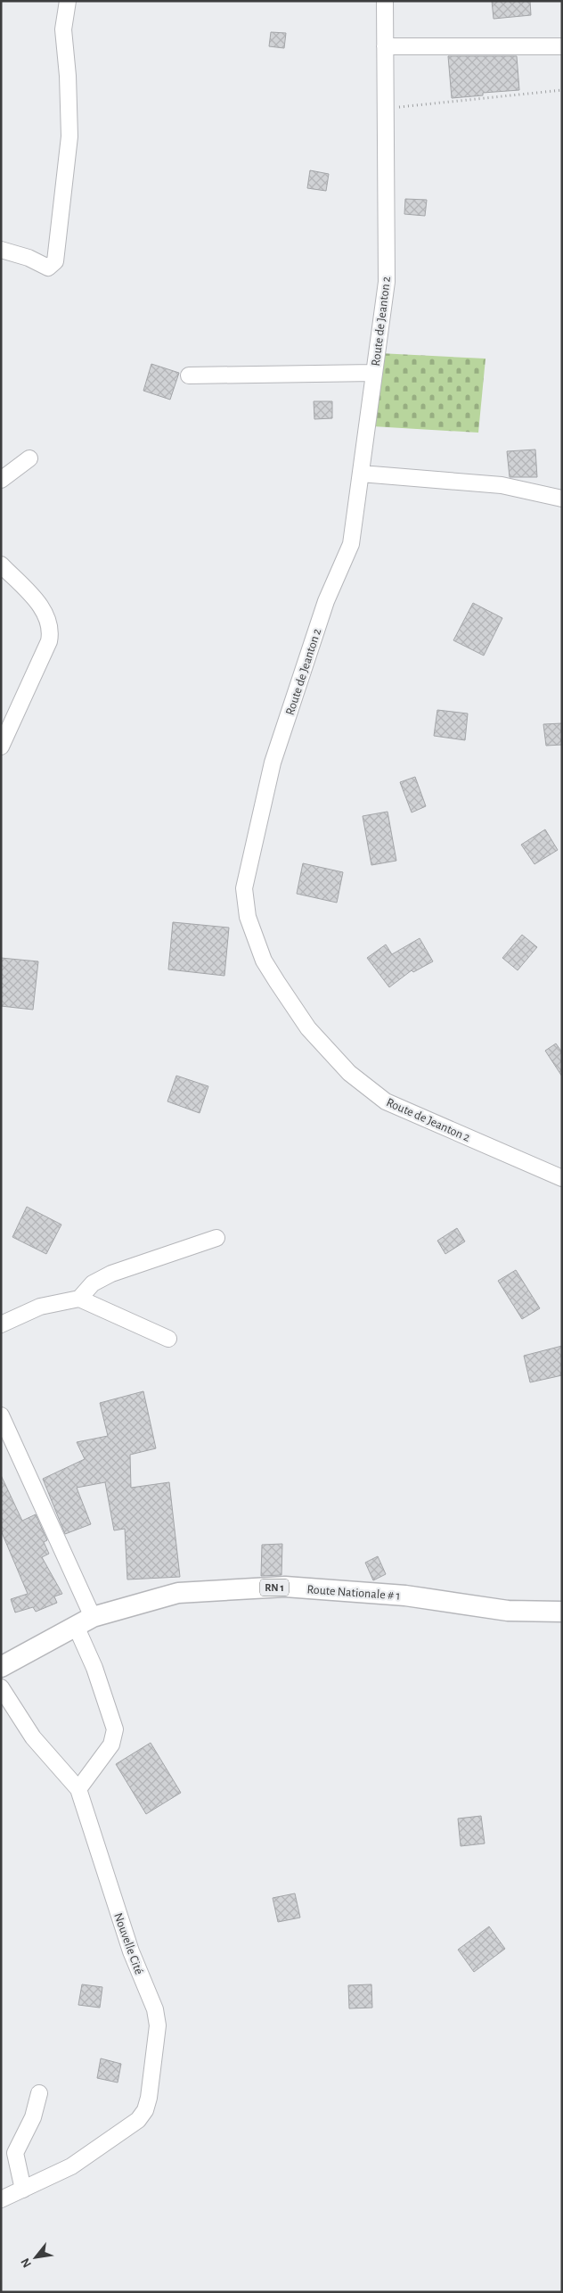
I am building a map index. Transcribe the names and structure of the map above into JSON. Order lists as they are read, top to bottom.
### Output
{
  "streets": {
    "main road": ["RN 1", "Route Nationale # 1"],
    "street": ["Route de Jeanton 2", "Nouvelle Cité"]
  },
  "north": "bottom left"
}
